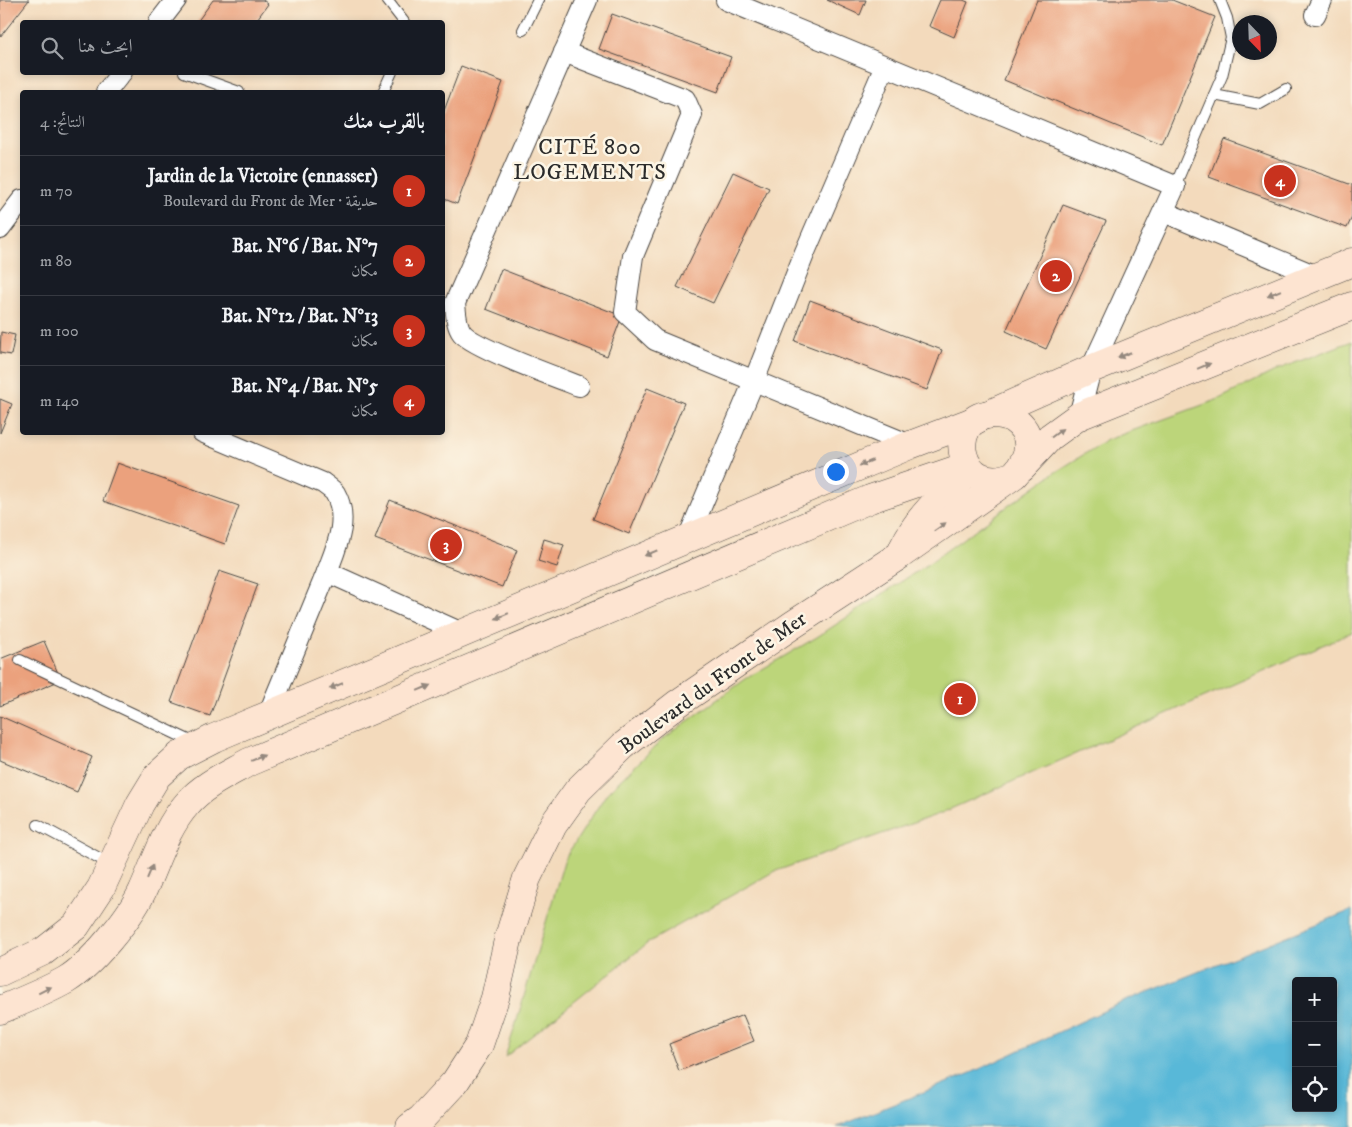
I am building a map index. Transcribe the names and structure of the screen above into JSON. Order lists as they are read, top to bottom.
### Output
{
  "streets": {
    "street": ["Boulevard du Front de Mer"]
  },
  "districts": ["CITÉ 800 LOGEMENTS"],
  "north": "bottom right",
  "page": {
    "search": "ابحث هنا",
    "heading": ["بالقرب منك", "النتائج: 4"],
    "list": [
      {
        "mark": "1",
        "name": "Jardin de la Victoire (ennasser)",
        "note": "حديقة · Boulevard du Front de Mer",
        "value": "70 m"
      },
      {
        "mark": "2",
        "name": "Bat. N°6 / Bat. N°7",
        "note": "مكان",
        "value": "80 m"
      },
      {
        "mark": "3",
        "name": "Bat. N°12 / Bat. N°13",
        "note": "مكان",
        "value": "100 m"
      },
      {
        "mark": "4",
        "name": "Bat. N°4 / Bat. N°5",
        "note": "مكان",
        "value": "140 m"
      }
    ],
    "pins": [
      "4",
      "2",
      "3",
      "1"
    ],
    "map_buttons": ["+", "−"]
  }
}
